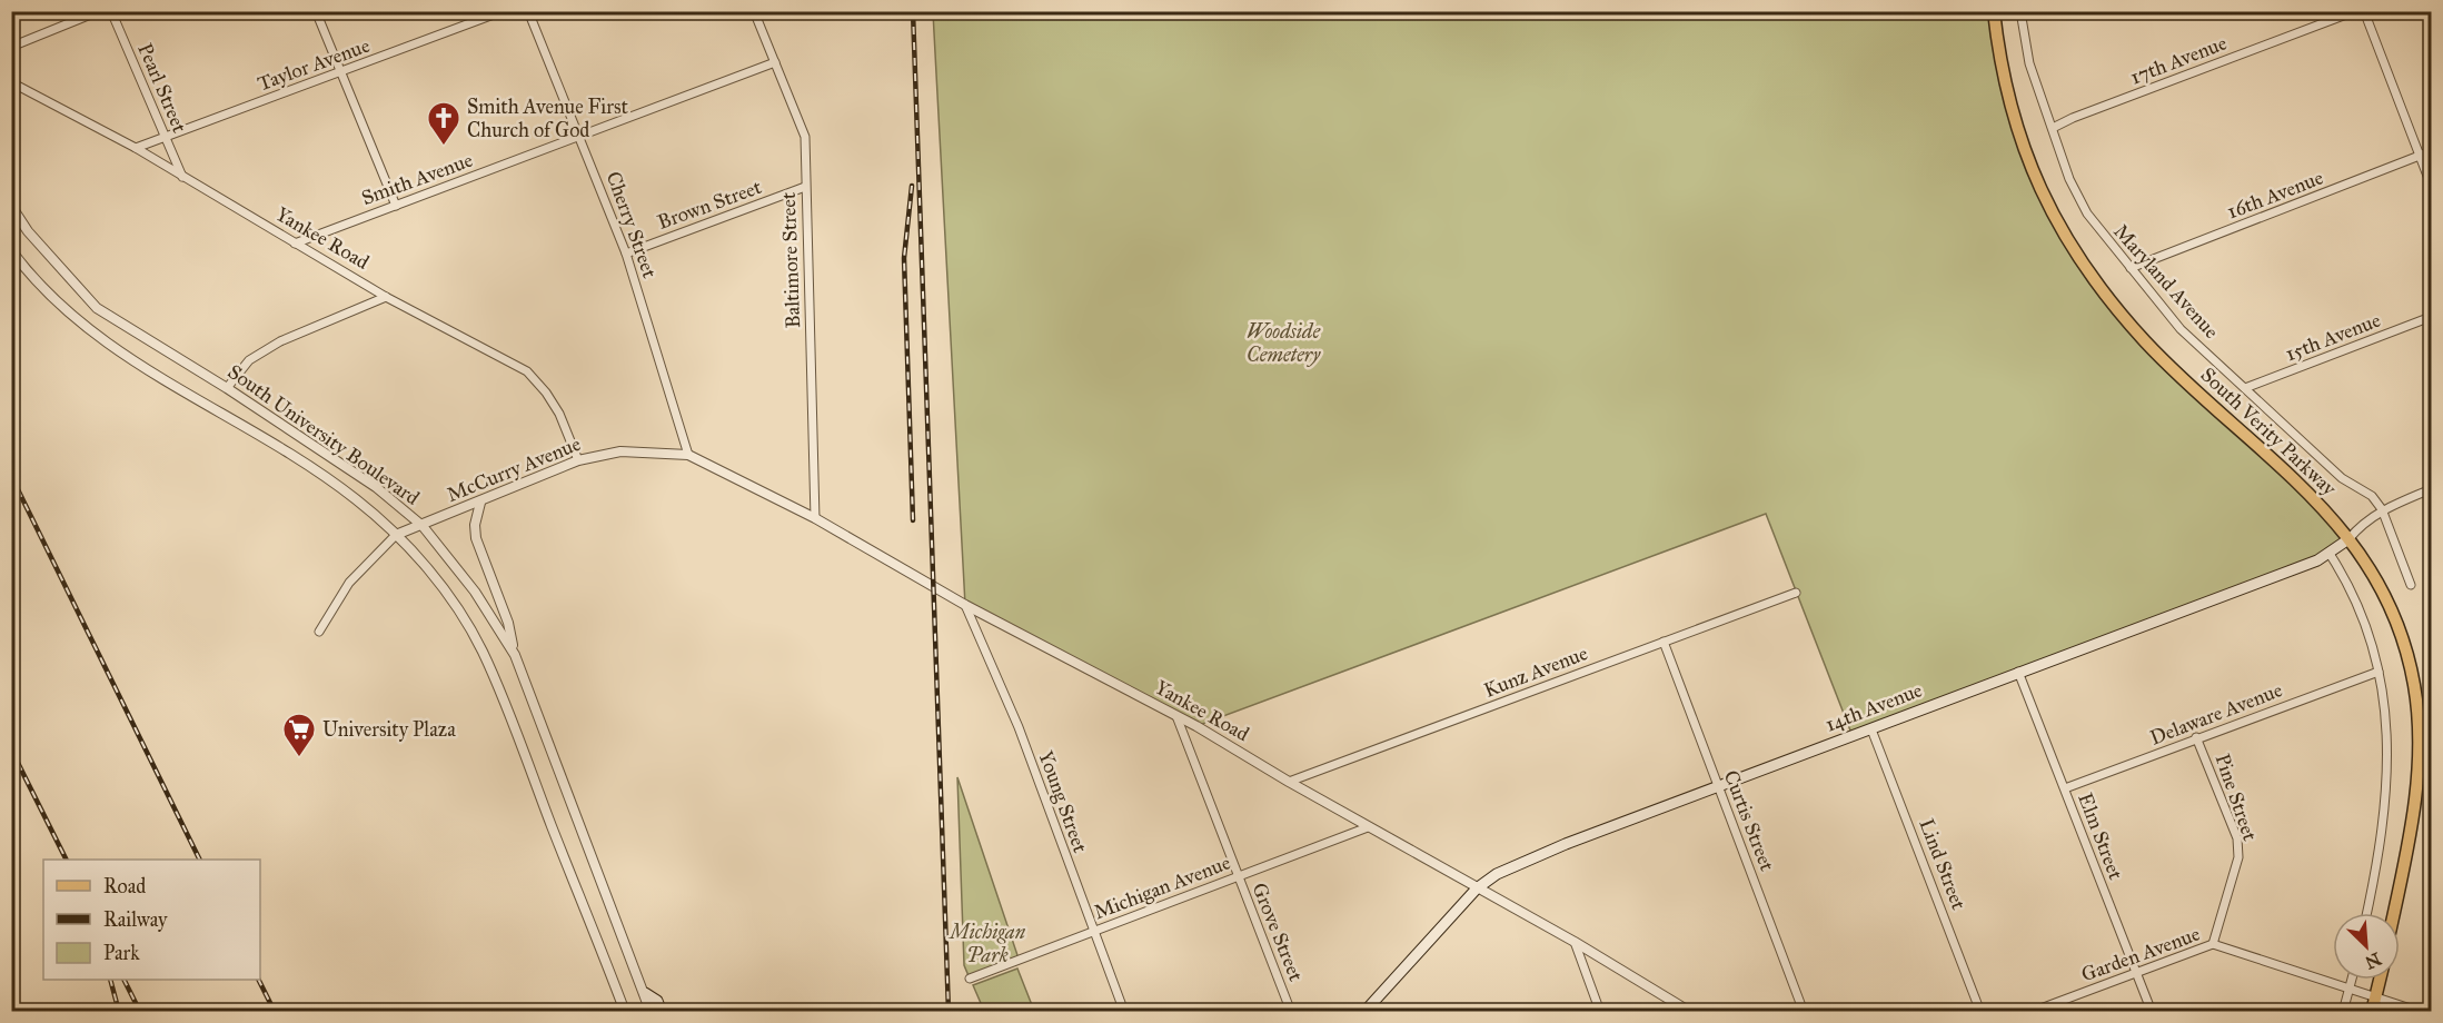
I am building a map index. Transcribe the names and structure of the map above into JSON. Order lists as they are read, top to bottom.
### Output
{
  "streets": {
    "main road": ["South Verity Parkway", "14th Avenue"],
    "street": [
      "17th Avenue",
      "Taylor Avenue",
      "Pearl Street",
      "Smith Avenue",
      "16th Avenue",
      "Brown Street",
      "Cherry Street",
      "Yankee Road",
      "Baltimore Street",
      "Maryland Avenue",
      "15th Avenue",
      "South University Boulevard",
      "McCurry Avenue",
      "Kunz Avenue",
      "Delaware Avenue",
      "Pine Street",
      "Young Street",
      "Curtis Street",
      "Elm Street",
      "Lind Street",
      "Michigan Avenue",
      "Grove Street",
      "Garden Avenue"
    ]
  },
  "crossings": [
    ["17th Avenue", "Maryland Avenue"],
    ["Taylor Avenue", "Pearl Street"],
    ["Taylor Avenue", "Yankee Road"],
    ["Pearl Street", "Yankee Road"],
    ["Smith Avenue", "Cherry Street"],
    ["Smith Avenue", "Yankee Road"],
    ["Smith Avenue", "Baltimore Street"],
    ["16th Avenue", "Maryland Avenue"],
    ["Brown Street", "Cherry Street"],
    ["Brown Street", "Baltimore Street"],
    ["Cherry Street", "Yankee Road"],
    ["Cherry Street", "McCurry Avenue"],
    ["Yankee Road", "Baltimore Street"],
    ["Yankee Road", "McCurry Avenue"],
    ["Yankee Road", "Kunz Avenue"],
    ["Yankee Road", "14th Avenue"],
    ["Yankee Road", "Young Street"],
    ["Yankee Road", "Michigan Avenue"],
    ["Yankee Road", "Grove Street"],
    ["Maryland Avenue", "15th Avenue"],
    ["Maryland Avenue", "14th Avenue"],
    ["South Verity Parkway", "14th Avenue"],
    ["South University Boulevard", "McCurry Avenue"],
    ["Kunz Avenue", "Curtis Street"],
    ["14th Avenue", "Curtis Street"],
    ["14th Avenue", "Elm Street"],
    ["14th Avenue", "Lind Street"],
    ["Delaware Avenue", "Pine Street"],
    ["Delaware Avenue", "Elm Street"],
    ["Pine Street", "Garden Avenue"],
    ["Young Street", "Michigan Avenue"],
    ["Elm Street", "Garden Avenue"],
    ["Michigan Avenue", "Grove Street"]
  ],
  "parks": ["Woodside Cemetery", "Michigan Park"],
  "places": {
    "church": ["Smith Avenue First Church of God"],
    "supermarket": ["University Plaza"]
  },
  "legend": ["Road", "Railway", "Park"],
  "north": "bottom right"
}
